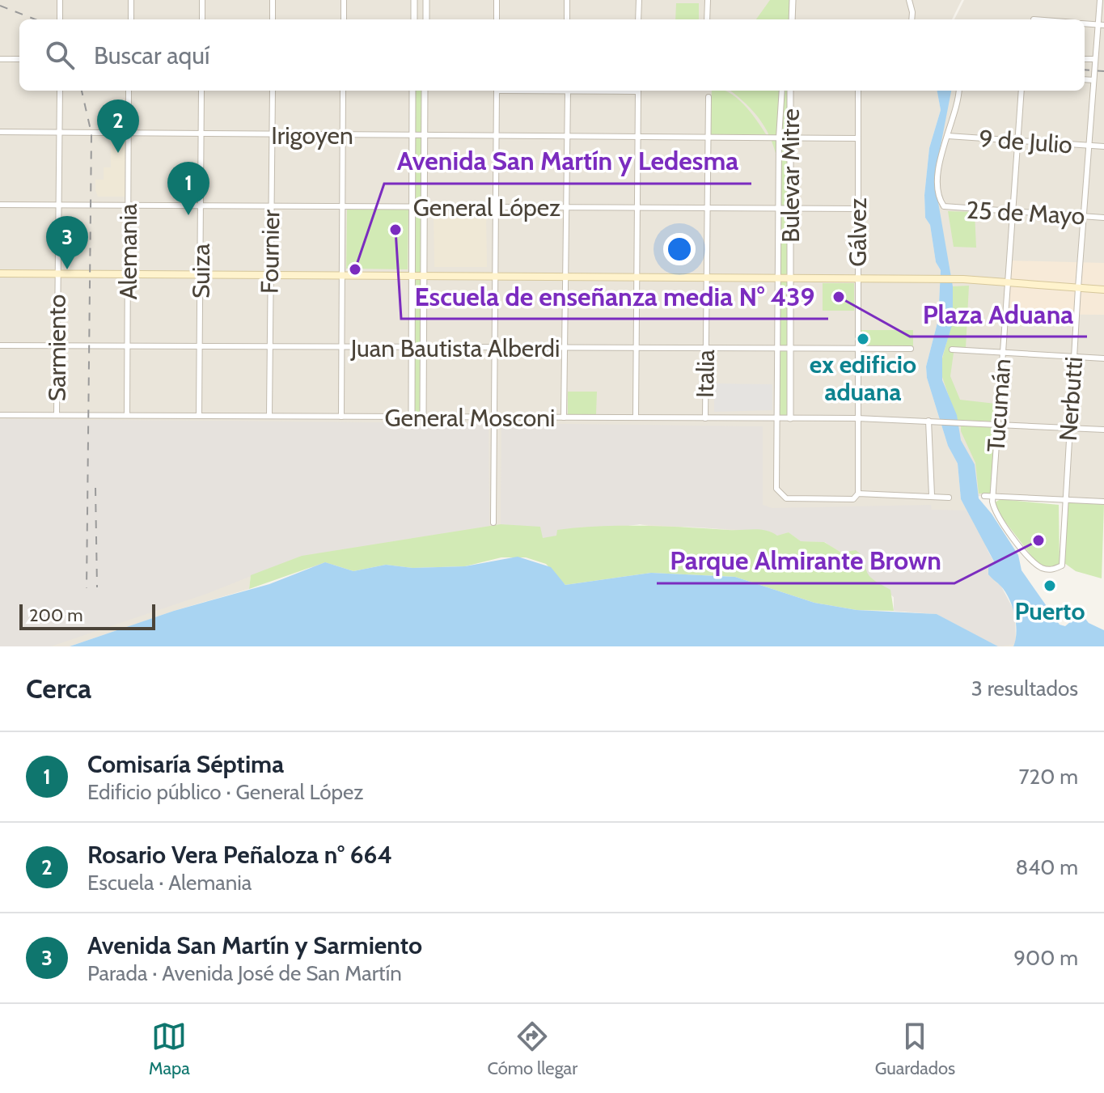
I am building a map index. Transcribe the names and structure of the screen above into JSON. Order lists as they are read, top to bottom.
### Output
{
  "streets": {
    "street": [
      "Irigoyen",
      "9 de Julio",
      "Bulevar Mitre",
      "General López",
      "25 de Mayo",
      "Gálvez",
      "Alemania",
      "Fournier",
      "Suiza",
      "Sarmiento",
      "Juan Bautista Alberdi",
      "Italia",
      "Nerbutti",
      "Tucumán",
      "General Mosconi"
    ]
  },
  "crossings": [
    ["Irigoyen", "Bulevar Mitre"],
    ["Irigoyen", "Gálvez"],
    ["Irigoyen", "Alemania"],
    ["Irigoyen", "Fournier"],
    ["Irigoyen", "Suiza"],
    ["Irigoyen", "Sarmiento"],
    ["Irigoyen", "Italia"],
    ["9 de Julio", "25 de Mayo"],
    ["9 de Julio", "Nerbutti"],
    ["9 de Julio", "Tucumán"],
    ["Bulevar Mitre", "General López"],
    ["Bulevar Mitre", "Gálvez"],
    ["Bulevar Mitre", "Juan Bautista Alberdi"],
    ["Bulevar Mitre", "General Mosconi"],
    ["General López", "Gálvez"],
    ["General López", "Alemania"],
    ["General López", "Fournier"],
    ["General López", "Suiza"],
    ["General López", "Sarmiento"],
    ["General López", "Italia"],
    ["25 de Mayo", "Nerbutti"],
    ["25 de Mayo", "Tucumán"],
    ["Gálvez", "Juan Bautista Alberdi"],
    ["Gálvez", "General Mosconi"],
    ["Alemania", "Juan Bautista Alberdi"],
    ["Alemania", "General Mosconi"],
    ["Fournier", "Juan Bautista Alberdi"],
    ["Fournier", "General Mosconi"],
    ["Suiza", "Juan Bautista Alberdi"],
    ["Suiza", "General Mosconi"],
    ["Sarmiento", "Juan Bautista Alberdi"],
    ["Sarmiento", "General Mosconi"],
    ["Juan Bautista Alberdi", "Italia"],
    ["Italia", "General Mosconi"],
    ["Nerbutti", "Tucumán"],
    ["Nerbutti", "General Mosconi"],
    ["Tucumán", "General Mosconi"]
  ],
  "places": [
    "Escuela de enseñanza media N° 439",
    "Avenida San Martín y Ledesma",
    "Plaza Aduana",
    "ex edificio aduana",
    "Parque Almirante Brown",
    "Puerto"
  ],
  "scale_bar": "200 m",
  "page": {
    "search": "Buscar aquí",
    "pins": ["2", "1", "3"],
    "scale": "200 m",
    "heading": ["Cerca", "3 resultados"],
    "list": [
      {
        "mark": "1",
        "name": "Comisaría Séptima",
        "note": "Edificio público · General López",
        "value": "720 m"
      },
      {
        "mark": "2",
        "name": "Rosario Vera Peñaloza n° 664",
        "note": "Escuela · Alemania",
        "value": "840 m"
      },
      {
        "mark": "3",
        "name": "Avenida San Martín y Sarmiento",
        "note": "Parada · Avenida José de San Martín",
        "value": "900 m"
      }
    ],
    "nav": ["Mapa", "Cómo llegar", "Guardados"]
  }
}
